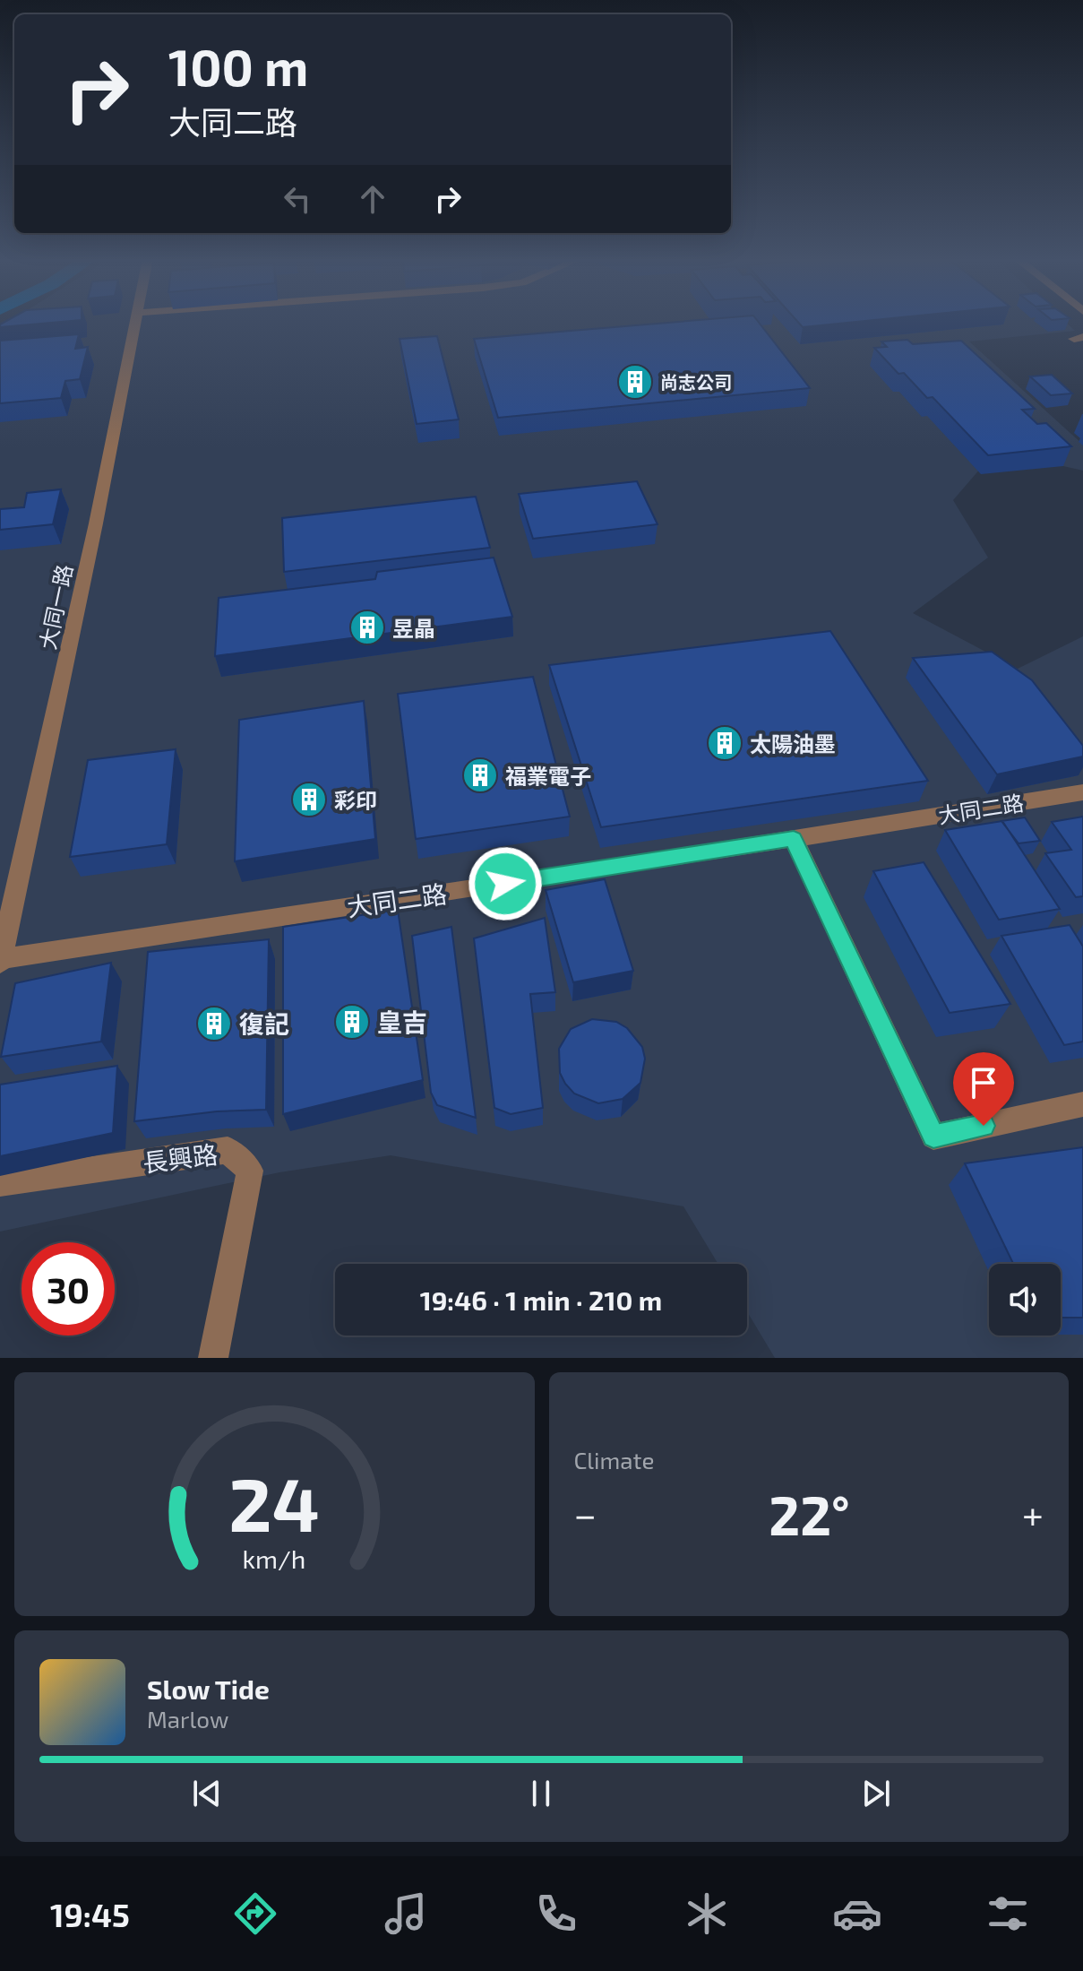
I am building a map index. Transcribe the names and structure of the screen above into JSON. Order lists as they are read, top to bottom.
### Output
{
  "streets": {
    "street": ["大同一路", "大同二路", "長興路"]
  },
  "crossings": [
    ["大同一路", "大同二路"]
  ],
  "places": {
    "building": [
      "尚志公司",
      "昱晶",
      "太陽油墨",
      "福業電子",
      "彩印",
      "皇吉",
      "復記"
    ]
  },
  "page": {
    "turn": ["100 m", "大同二路"],
    "limit": "30",
    "trip": "19:46 · 1 min · 210 m",
    "tile": "Climate",
    "heat": ["−", "22°", "+"],
    "song": ["Slow Tide", "Marlow"],
    "tabs": "19:45",
    "gauge": ["24", "km/h"]
  }
}
